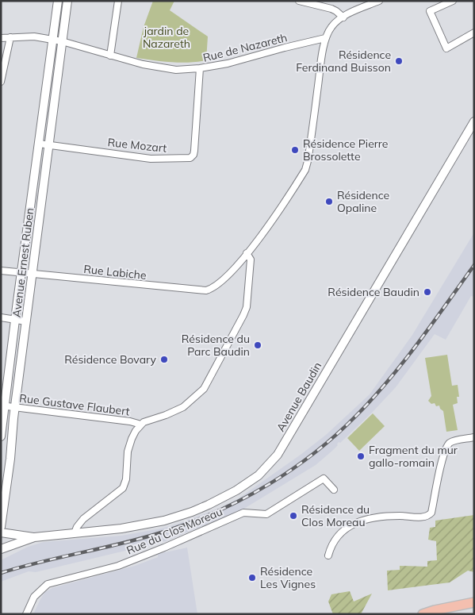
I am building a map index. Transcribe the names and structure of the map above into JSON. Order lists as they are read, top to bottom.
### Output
{
  "streets": {
    "street": [
      "Rue de Nazareth",
      "Rue Mozart",
      "Avenue Ernest Ruben",
      "Rue Labiche",
      "Avenue Baudin",
      "Rue Gustave Flaubert",
      "Rue du Clos Moreau"
    ]
  },
  "crossings": [
    ["Rue de Nazareth", "Rue Mozart"],
    ["Rue de Nazareth", "Avenue Ernest Ruben"],
    ["Rue Mozart", "Avenue Ernest Ruben"],
    ["Avenue Ernest Ruben", "Rue Labiche"],
    ["Avenue Ernest Ruben", "Rue Gustave Flaubert"]
  ],
  "parks": ["jardin de Nazareth"],
  "places": [
    "Résidence Ferdinand Buisson",
    "Résidence Pierre Brossolette",
    "Résidence Opaline",
    "Résidence Baudin",
    "Résidence du Parc Baudin",
    "Résidence Bovary",
    "Fragment du mur gallo-romain",
    "Résidence du Clos Moreau",
    "Résidence Les Vignes"
  ]
}
